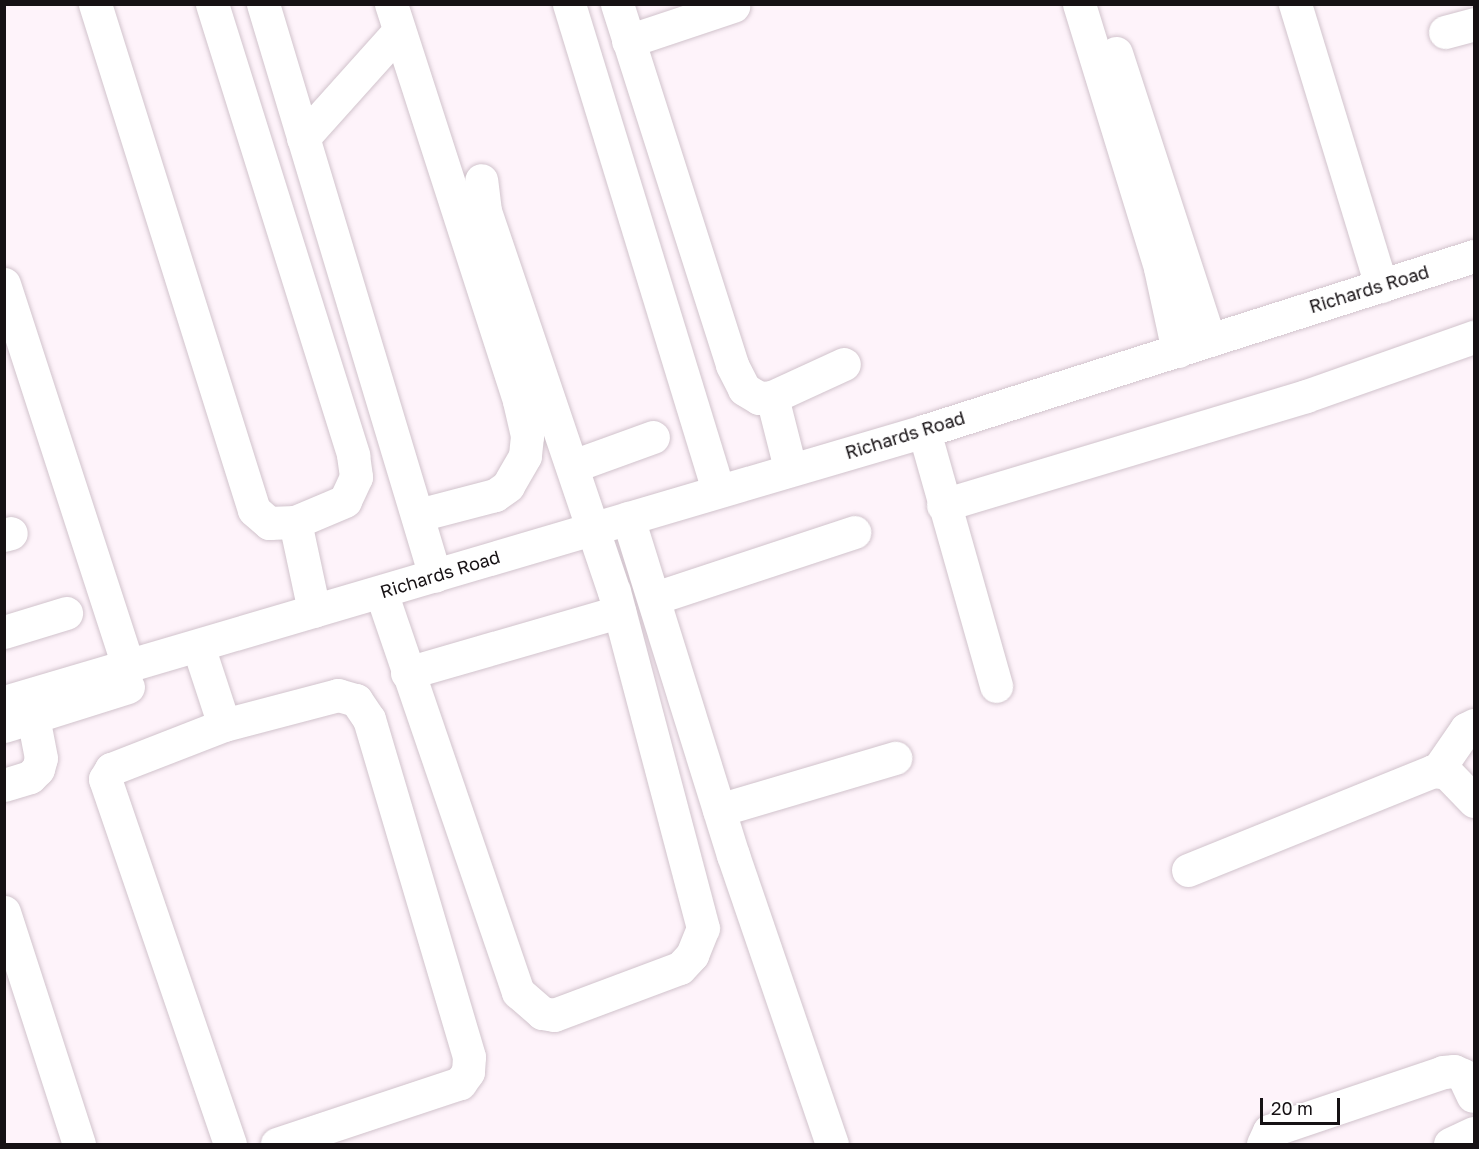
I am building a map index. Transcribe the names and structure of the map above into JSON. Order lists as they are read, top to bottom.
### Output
{
  "streets": {
    "street": ["Richards Road"]
  },
  "scale_bar": "20 m"
}
